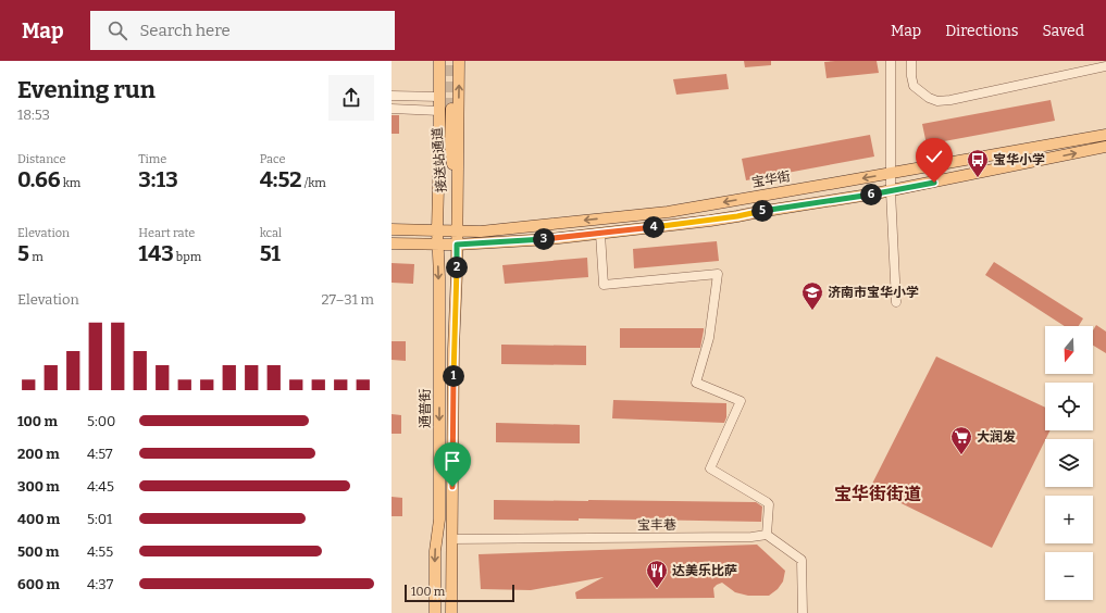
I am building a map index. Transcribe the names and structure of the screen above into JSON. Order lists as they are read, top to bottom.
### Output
{
  "streets": {
    "main road": ["接送站通道", "宝华街", "通普街"],
    "street": ["宝丰巷"]
  },
  "crossings": [
    ["接送站通道", "通普街"],
    ["宝华街", "通普街"]
  ],
  "districts": ["宝华街街道"],
  "places": {
    "bus stop": ["宝华小学"],
    "school or university": ["济南市宝华小学"],
    "supermarket": ["大润发"],
    "restaurant": ["达美乐比萨"]
  },
  "scale_bar": "100 m",
  "north": "bottom",
  "page": {
    "header": "Map",
    "search": "Search here",
    "nav": ["Map", "Directions", "Saved"],
    "heading": ["Evening run", "18:53"],
    "stats": [
      ["Distance", "0.66 km"],
      ["Time", "3:13"],
      ["Pace", "4:52 /km"],
      ["Elevation", "5 m"],
      ["Heart rate", "143 bpm"],
      ["kcal", "51"]
    ],
    "pins": [
      "6",
      "5",
      "4",
      "3",
      "2",
      "1"
    ],
    "chart": ["Elevation", "27–31 m"],
    "map_buttons": ["+", "−"],
    "list": [
      {
        "name": "100 m",
        "note": "5:00"
      },
      {
        "name": "200 m",
        "note": "4:57"
      },
      {
        "name": "300 m",
        "note": "4:45"
      },
      {
        "name": "400 m",
        "note": "5:01"
      },
      {
        "name": "500 m",
        "note": "4:55"
      },
      {
        "name": "600 m",
        "note": "4:37"
      }
    ],
    "scale": "100 m"
  }
}
